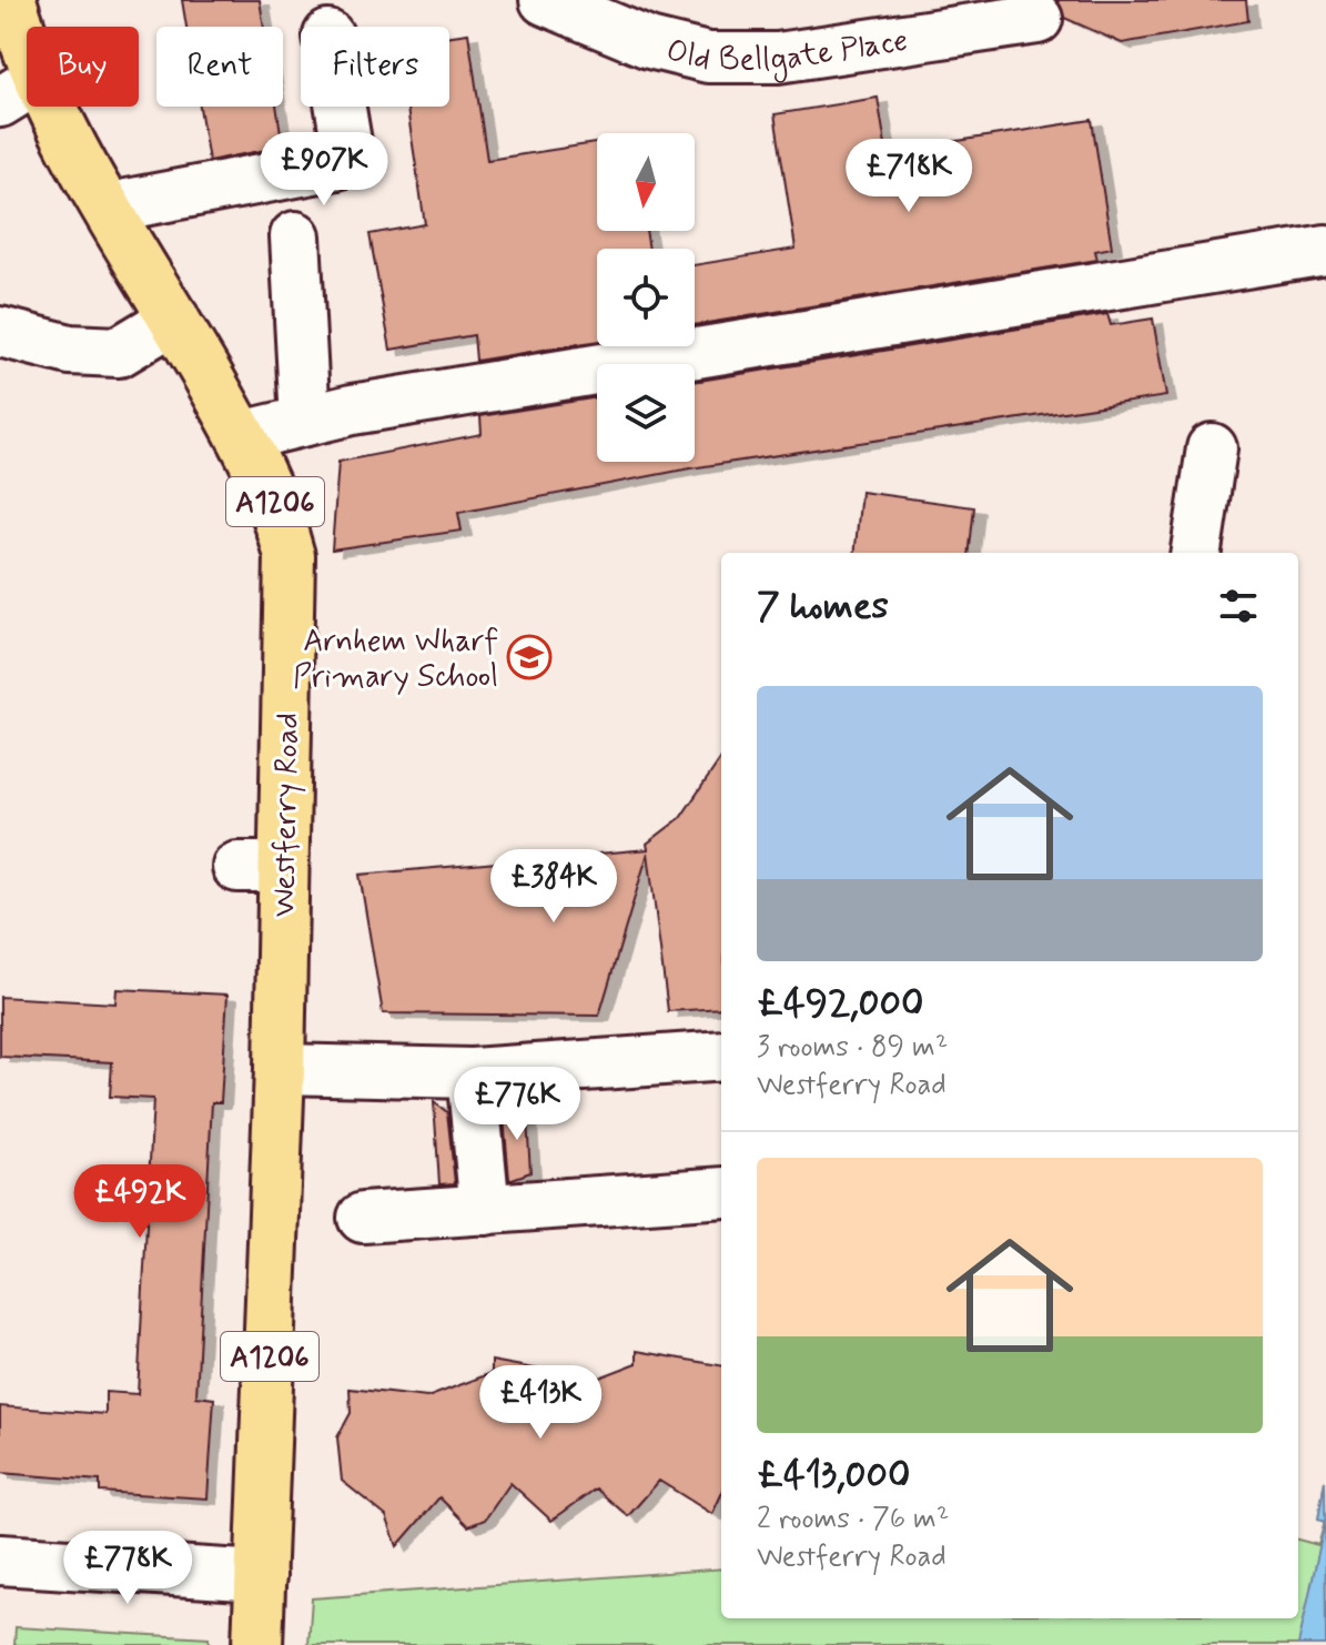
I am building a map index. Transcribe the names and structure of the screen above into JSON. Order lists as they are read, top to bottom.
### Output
{
  "streets": {
    "main road": ["A1206", "Westferry Road"],
    "street": ["Old Bellgate Place"]
  },
  "places": {
    "school or university": ["Arnhem Wharf Primary School"]
  },
  "north": "bottom",
  "page": {
    "chip": ["Buy", "Rent", "Filters"],
    "price": [
      "£907K",
      "£718K",
      "£384K",
      "£776K",
      "£492K",
      "£413K",
      "£778K"
    ],
    "heading": "7 homes",
    "list": [
      {
        "name": "£492,000",
        "note": "3 rooms · 89 m² · Westferry Road"
      },
      {
        "name": "£413,000",
        "note": "2 rooms · 76 m² · Westferry Road"
      }
    ]
  }
}
